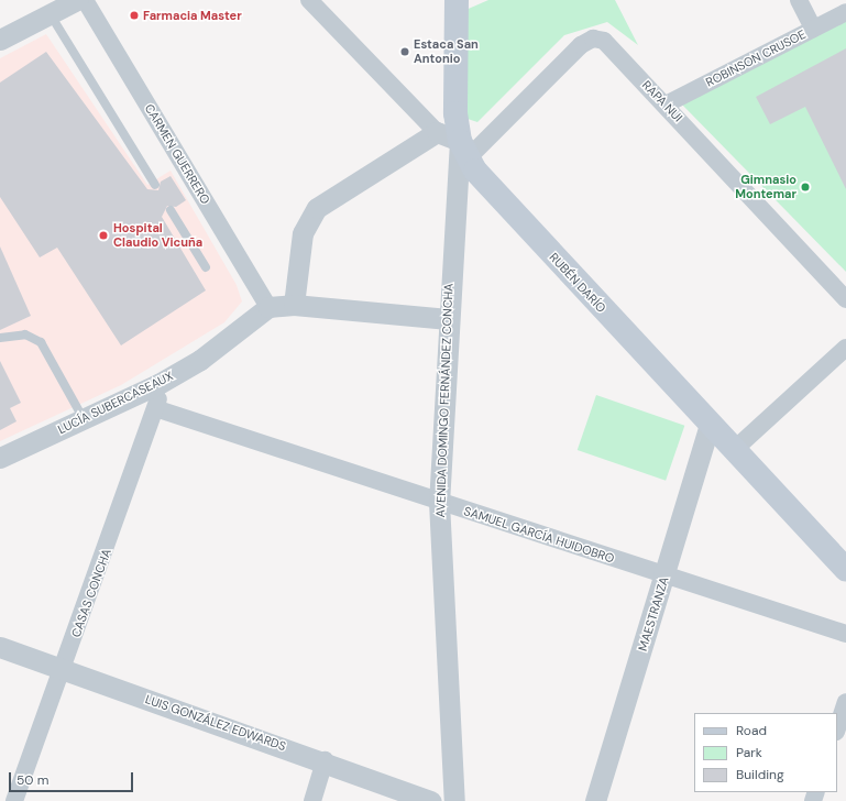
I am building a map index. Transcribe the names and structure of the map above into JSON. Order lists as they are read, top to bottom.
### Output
{
  "streets": {
    "main road": ["RUBÉN DARÍO", "AVENIDA DOMINGO FERNÁNDEZ CONCHA"],
    "street": [
      "ROBINSON CRUSOE",
      "RAPA NUI",
      "CARMEN GUERRERO",
      "LUCÍA SUBERCASEAUX",
      "SAMUEL GARCÍA HUIDOBRO",
      "CASAS CONCHA",
      "MAESTRANZA",
      "LUIS GONZÁLEZ EDWARDS"
    ]
  },
  "crossings": [
    ["ROBINSON CRUSOE", "RAPA NUI"],
    ["RAPA NUI", "RUBÉN DARÍO"],
    ["RAPA NUI", "AVENIDA DOMINGO FERNÁNDEZ CONCHA"],
    ["CARMEN GUERRERO", "LUCÍA SUBERCASEAUX"],
    ["RUBÉN DARÍO", "AVENIDA DOMINGO FERNÁNDEZ CONCHA"],
    ["RUBÉN DARÍO", "MAESTRANZA"],
    ["AVENIDA DOMINGO FERNÁNDEZ CONCHA", "SAMUEL GARCÍA HUIDOBRO"],
    ["LUCÍA SUBERCASEAUX", "CASAS CONCHA"],
    ["SAMUEL GARCÍA HUIDOBRO", "CASAS CONCHA"],
    ["SAMUEL GARCÍA HUIDOBRO", "MAESTRANZA"],
    ["CASAS CONCHA", "LUIS GONZÁLEZ EDWARDS"]
  ],
  "places": [
    "Farmacia Master",
    "Estaca San Antonio",
    "Gimnasio Montemar",
    "Hospital Claudio Vicuña"
  ],
  "legend": ["Road", "Park", "Building"],
  "scale_bar": "50 m"
}
